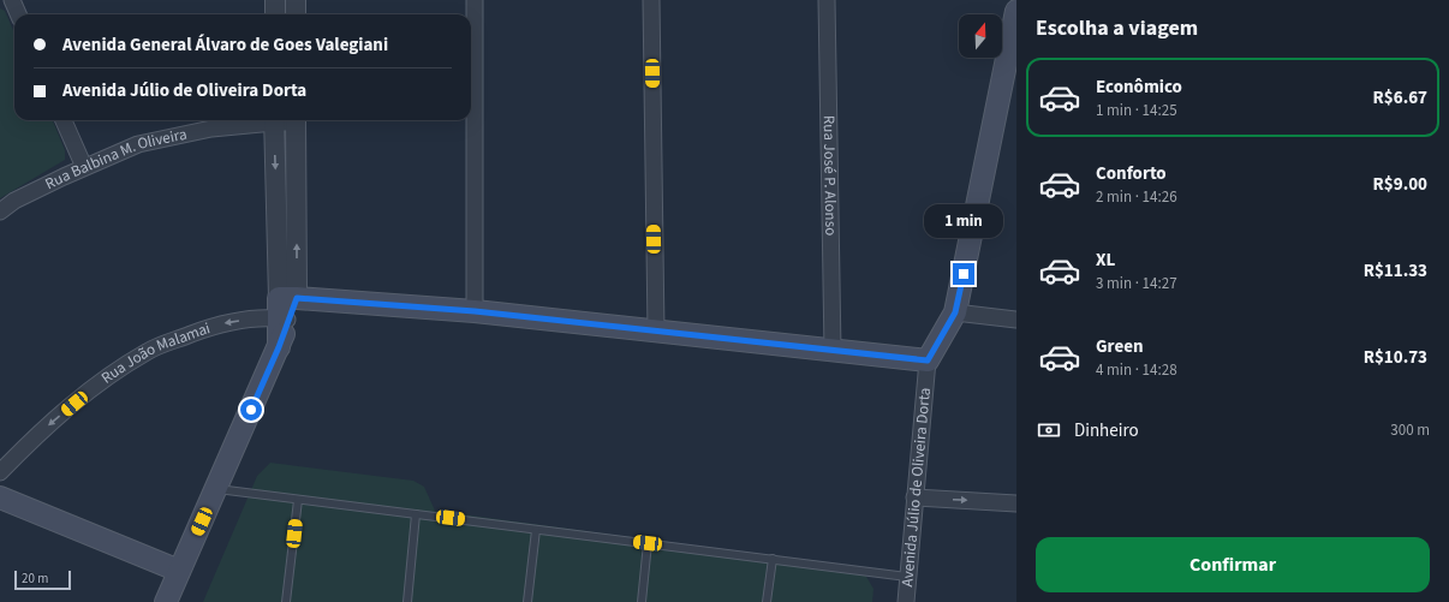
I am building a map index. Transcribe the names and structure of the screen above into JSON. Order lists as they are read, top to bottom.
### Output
{
  "streets": {
    "main road": ["Avenida Júlio de Oliveira Dorta"],
    "street": ["Rua Balbina M. Oliveira", "Rua José P. Alonso", "Rua João Malamai"]
  },
  "one_way": ["Rua João Malamai"],
  "scale_bar": "20 m",
  "north": "top",
  "page": {
    "heading": "Escolha a viagem",
    "banner": ["Avenida General Álvaro de Goes Valegiani", "Avenida Júlio de Oliveira Dorta"],
    "list": [
      {
        "name": "Econômico",
        "note": "1 min · 14:25",
        "value": "R$6.67"
      },
      {
        "name": "Conforto",
        "note": "2 min · 14:26",
        "value": "R$9.00"
      },
      {
        "name": "XL",
        "note": "3 min · 14:27",
        "value": "R$11.33"
      },
      {
        "name": "Green",
        "note": "4 min · 14:28",
        "value": "R$10.73"
      }
    ],
    "bubble": "1 min",
    "pay": ["Dinheiro", "300 m"],
    "buttons": "Confirmar",
    "scale": "20 m"
  }
}
